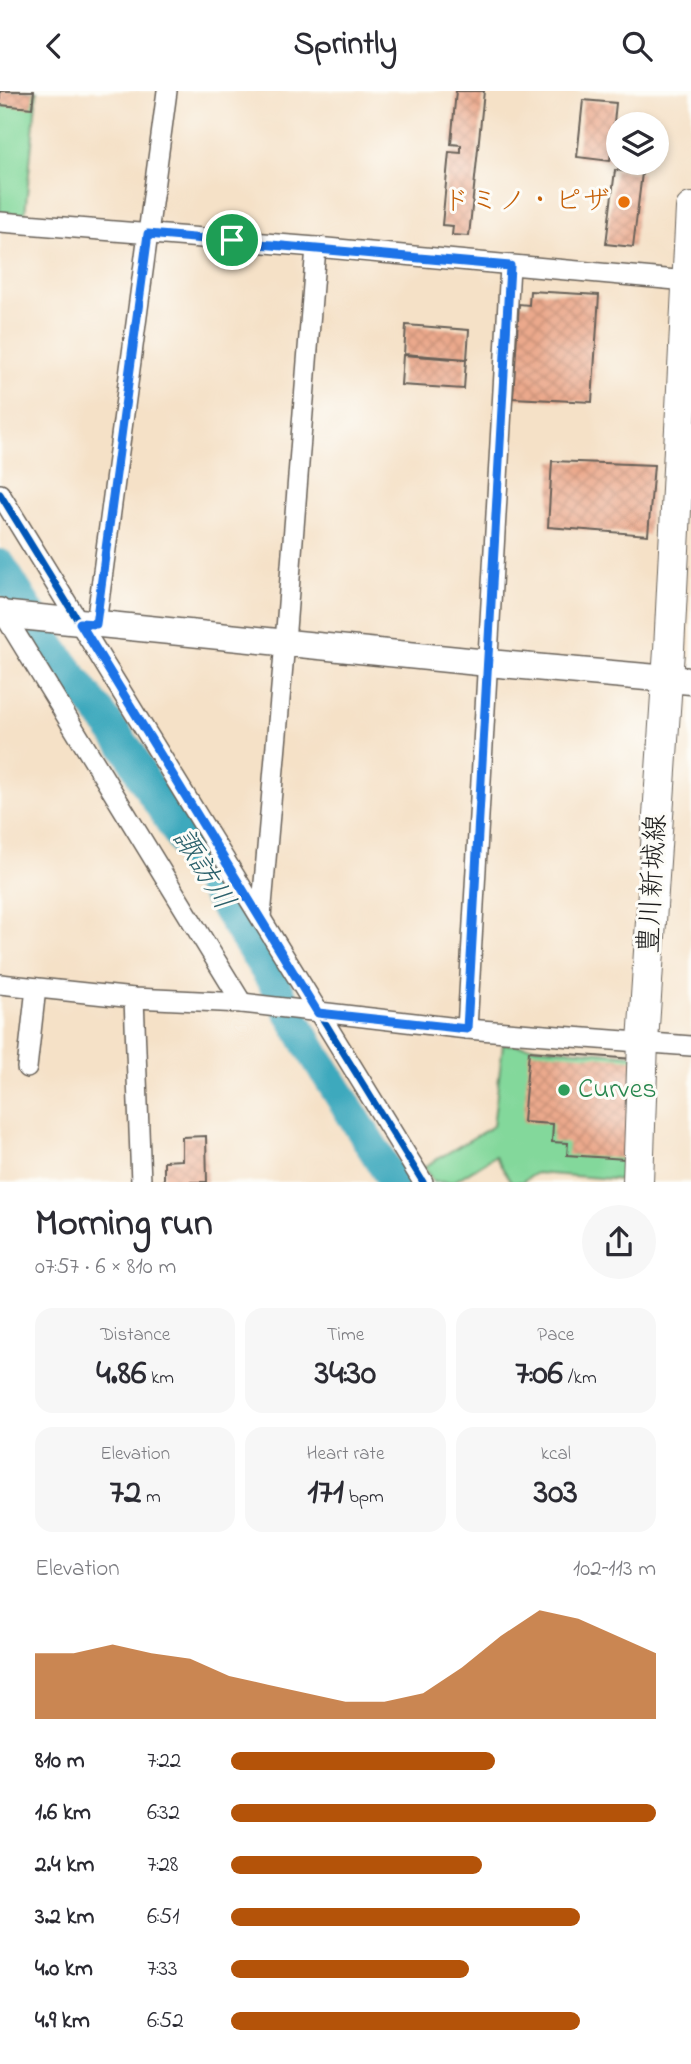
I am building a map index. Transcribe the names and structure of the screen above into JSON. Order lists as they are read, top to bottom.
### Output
{
  "streets": {
    "main road": ["豊川新城線"]
  },
  "water": ["諏訪川"],
  "places": ["ドミノ・ピザ", "Curves"],
  "page": {
    "header": "Sprintly",
    "heading": ["Morning run", "07:57 · 6 × 810 m"],
    "stats": [
      ["Distance", "4.86 km"],
      ["Time", "34:30"],
      ["Pace", "7:06 /km"],
      ["Elevation", "72 m"],
      ["Heart rate", "171 bpm"],
      ["kcal", "303"]
    ],
    "chart": ["Elevation", "102–113 m"],
    "list": [
      {
        "name": "810 m",
        "note": "7:22"
      },
      {
        "name": "1.6 km",
        "note": "6:32"
      },
      {
        "name": "2.4 km",
        "note": "7:28"
      },
      {
        "name": "3.2 km",
        "note": "6:51"
      },
      {
        "name": "4.0 km",
        "note": "7:33"
      },
      {
        "name": "4.9 km",
        "note": "6:52"
      }
    ]
  }
}
